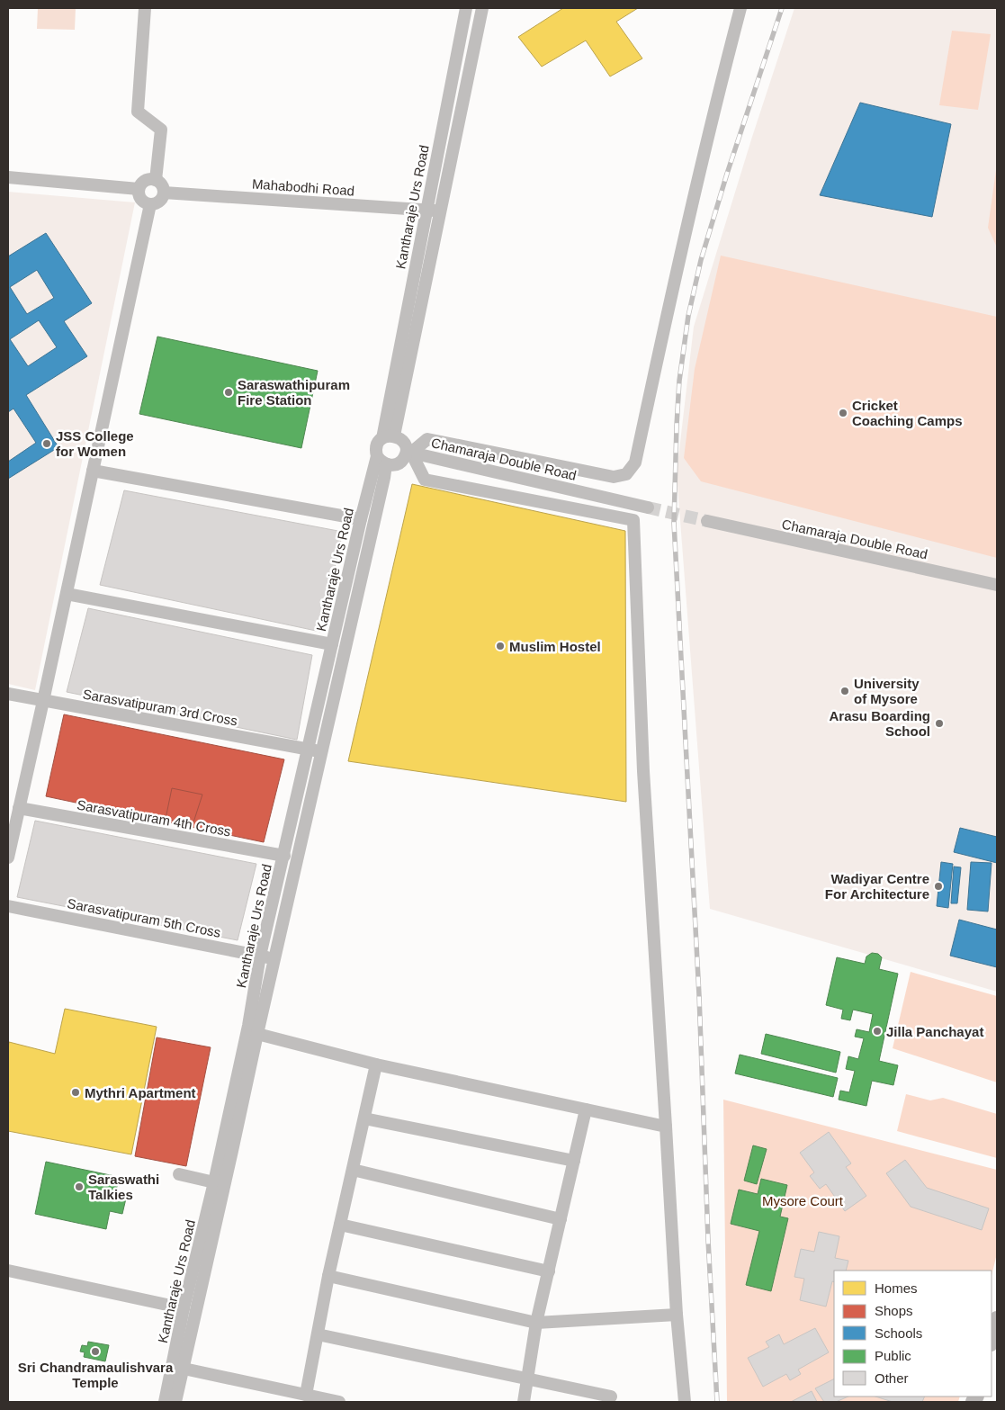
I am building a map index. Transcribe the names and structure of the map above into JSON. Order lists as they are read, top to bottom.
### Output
{
  "streets": {
    "street": [
      "Mahabodhi Road",
      "Kantharaje Urs Road",
      "Chamaraja Double Road",
      "Sarasvatipuram 3rd Cross",
      "Sarasvatipuram 4th Cross",
      "Sarasvatipuram 5th Cross"
    ]
  },
  "crossings": [
    ["Mahabodhi Road", "Kantharaje Urs Road"],
    ["Kantharaje Urs Road", "Chamaraja Double Road"],
    ["Kantharaje Urs Road", "Sarasvatipuram 3rd Cross"],
    ["Kantharaje Urs Road", "Sarasvatipuram 4th Cross"],
    ["Kantharaje Urs Road", "Sarasvatipuram 5th Cross"]
  ],
  "parks": ["Mysore Court"],
  "places": [
    "Saraswathipuram Fire Station",
    "Cricket Coaching Camps",
    "JSS College for Women",
    "Muslim Hostel",
    "University of Mysore",
    "Arasu Boarding School",
    "Wadiyar Centre For Architecture",
    "Jilla Panchayat",
    "Mythri Apartment",
    "Saraswathi Talkies",
    "Sri Chandramaulishvara Temple"
  ],
  "legend": [
    "Homes",
    "Shops",
    "Schools",
    "Public",
    "Other"
  ]
}
